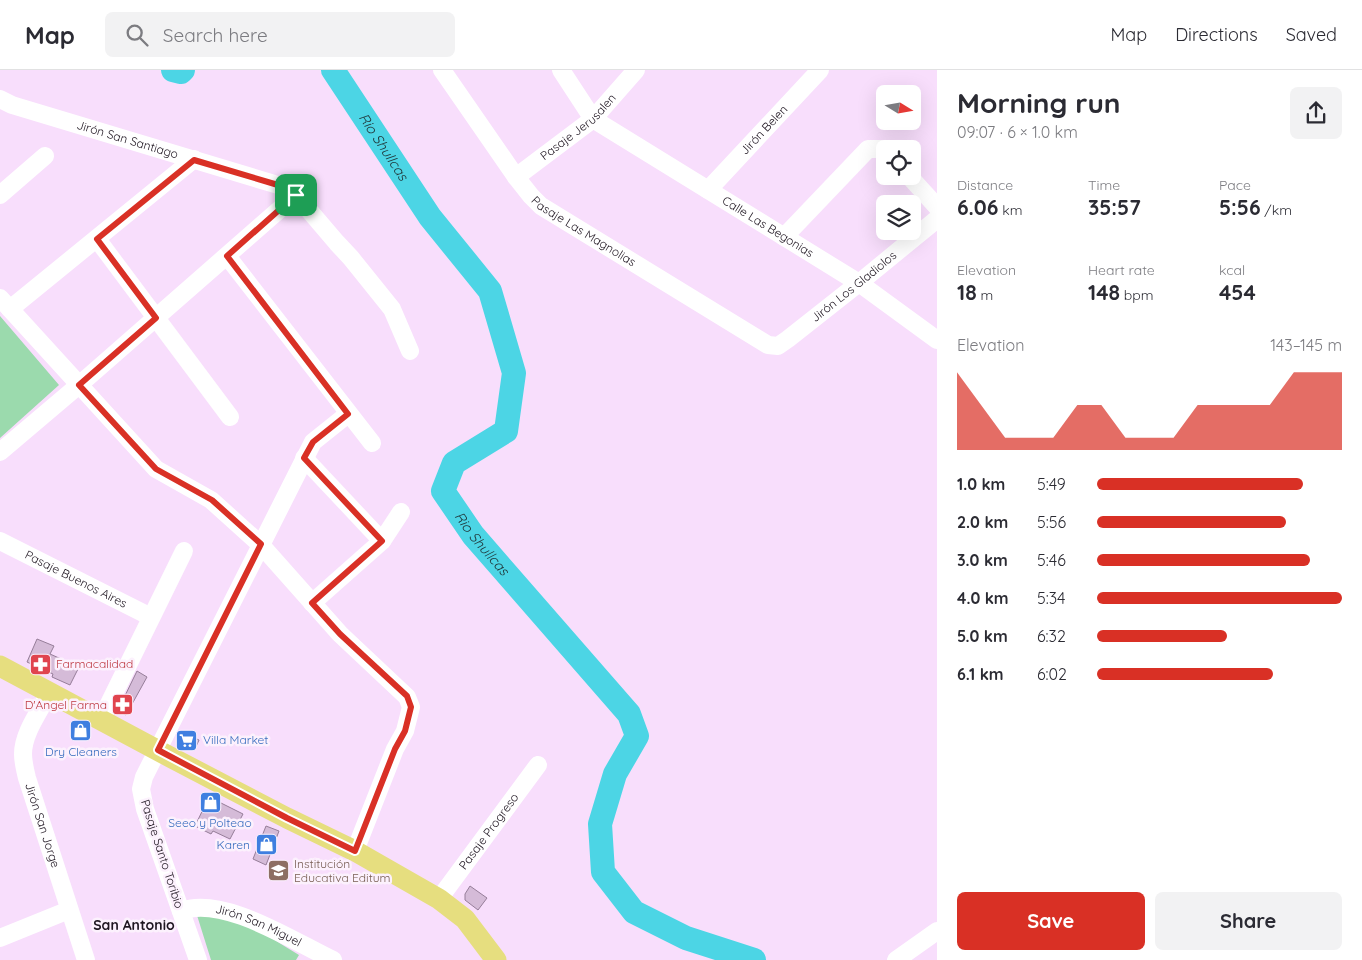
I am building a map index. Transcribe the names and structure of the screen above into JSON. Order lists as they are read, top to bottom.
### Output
{
  "streets": {
    "street": [
      "Pasaje Jerusalen",
      "Jirón Belen",
      "Jirón San Santiago",
      "Calle Las Begonias",
      "Pasaje Las Magnolias",
      "Jirón Los Gladiolos",
      "Pasaje Buenos Aires",
      "Jirón San Jorge",
      "Pasaje Progreso",
      "Pasaje Santo Toribio",
      "Jirón San Miguel"
    ]
  },
  "crossings": [
    ["Pasaje Jerusalen", "Calle Las Begonias"],
    ["Pasaje Jerusalen", "Pasaje Las Magnolias"],
    ["Jirón Belen", "Calle Las Begonias"],
    ["Calle Las Begonias", "Jirón Los Gladiolos"],
    ["Pasaje Las Magnolias", "Jirón Los Gladiolos"],
    ["Pasaje Santo Toribio", "Jirón San Miguel"]
  ],
  "districts": ["San Antonio"],
  "water": ["Rio Shullcas"],
  "places": {
    "pharmacy": ["Farmacalidad", "D'Angel Farma"],
    "shop": ["Dry Cleaners", "Seeo y Polteao", "Karen"],
    "supermarket": ["Villa Market"],
    "school or university": ["Institución Educativa Editum"]
  },
  "north": "right",
  "page": {
    "header": "Map",
    "search": "Search here",
    "nav": ["Map", "Directions", "Saved"],
    "heading": ["Morning run", "09:07 · 6 × 1.0 km"],
    "stats": [
      ["Distance", "6.06 km"],
      ["Time", "35:57"],
      ["Pace", "5:56 /km"],
      ["Elevation", "18 m"],
      ["Heart rate", "148 bpm"],
      ["kcal", "454"]
    ],
    "chart": ["Elevation", "143–145 m"],
    "list": [
      {
        "name": "1.0 km",
        "note": "5:49"
      },
      {
        "name": "2.0 km",
        "note": "5:56"
      },
      {
        "name": "3.0 km",
        "note": "5:46"
      },
      {
        "name": "4.0 km",
        "note": "5:34"
      },
      {
        "name": "5.0 km",
        "note": "6:32"
      },
      {
        "name": "6.1 km",
        "note": "6:02"
      }
    ],
    "buttons": ["Save", "Share"]
  }
}
